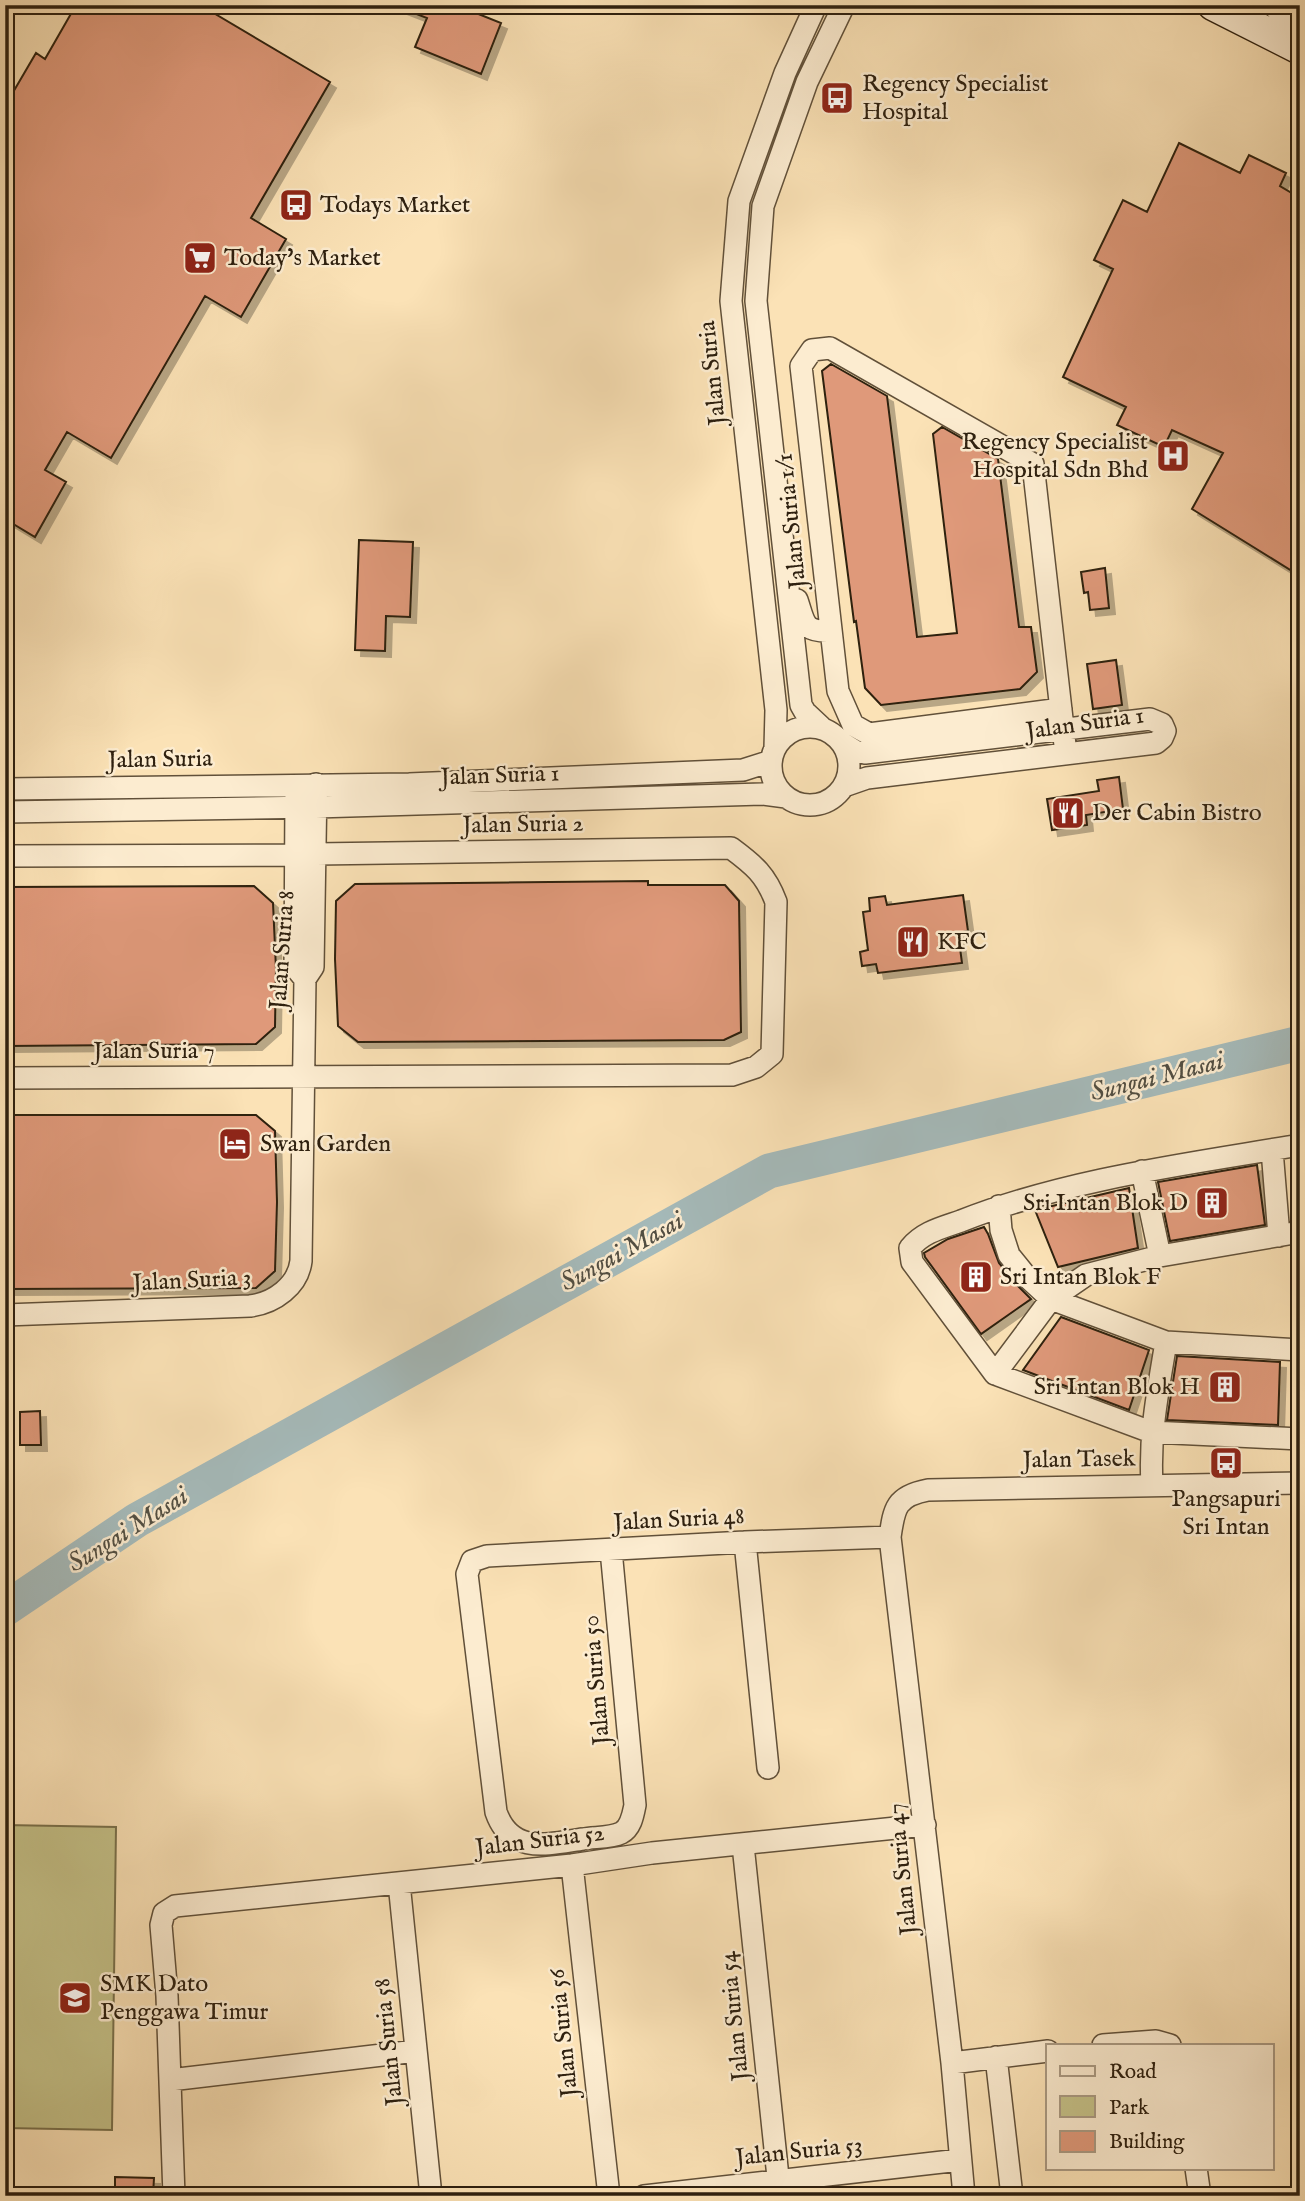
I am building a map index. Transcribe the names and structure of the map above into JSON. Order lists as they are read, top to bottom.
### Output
{
  "streets": {
    "street": [
      "Jalan Suria",
      "Jalan Suria 1/1",
      "Jalan Suria 1",
      "Jalan Suria 2",
      "Jalan Suria 8",
      "Jalan Suria 7",
      "Jalan Suria 3",
      "Jalan Tasek",
      "Jalan Suria 48",
      "Jalan Suria 50",
      "Jalan Suria 52",
      "Jalan Suria 47",
      "Jalan Suria 54",
      "Jalan Suria 56",
      "Jalan Suria 58",
      "Jalan Suria 53"
    ]
  },
  "crossings": [
    ["Jalan Suria", "Jalan Suria 1"],
    ["Jalan Suria", "Jalan Suria 8"],
    ["Jalan Suria 1/1", "Jalan Suria 1"],
    ["Jalan Suria 1", "Jalan Suria 8"],
    ["Jalan Suria 2", "Jalan Suria 8"],
    ["Jalan Suria 2", "Jalan Suria 7"],
    ["Jalan Suria 8", "Jalan Suria 7"],
    ["Jalan Suria 8", "Jalan Suria 3"],
    ["Jalan Suria 7", "Jalan Suria 3"],
    ["Jalan Tasek", "Jalan Suria 48"],
    ["Jalan Tasek", "Jalan Suria 47"],
    ["Jalan Suria 48", "Jalan Suria 50"],
    ["Jalan Suria 48", "Jalan Suria 47"],
    ["Jalan Suria 52", "Jalan Suria 47"],
    ["Jalan Suria 52", "Jalan Suria 54"],
    ["Jalan Suria 52", "Jalan Suria 56"],
    ["Jalan Suria 52", "Jalan Suria 58"],
    ["Jalan Suria 47", "Jalan Suria 53"],
    ["Jalan Suria 54", "Jalan Suria 53"]
  ],
  "water": ["Sungai Masai"],
  "places": {
    "bus stop": ["Regency Specialist Hospital", "Todays Market", "Pangsapuri Sri Intan"],
    "supermarket": ["Today's Market"],
    "hospital": ["Regency Specialist Hospital Sdn Bhd"],
    "restaurant": ["Der Cabin Bistro", "KFC"],
    "hotel": ["Swan Garden"],
    "building": ["Sri Intan Blok D", "Sri Intan Blok F", "Sri Intan Blok H"],
    "school or university": ["SMK Dato Penggawa Timur"]
  },
  "legend": ["Road", "Park", "Building"]
}
